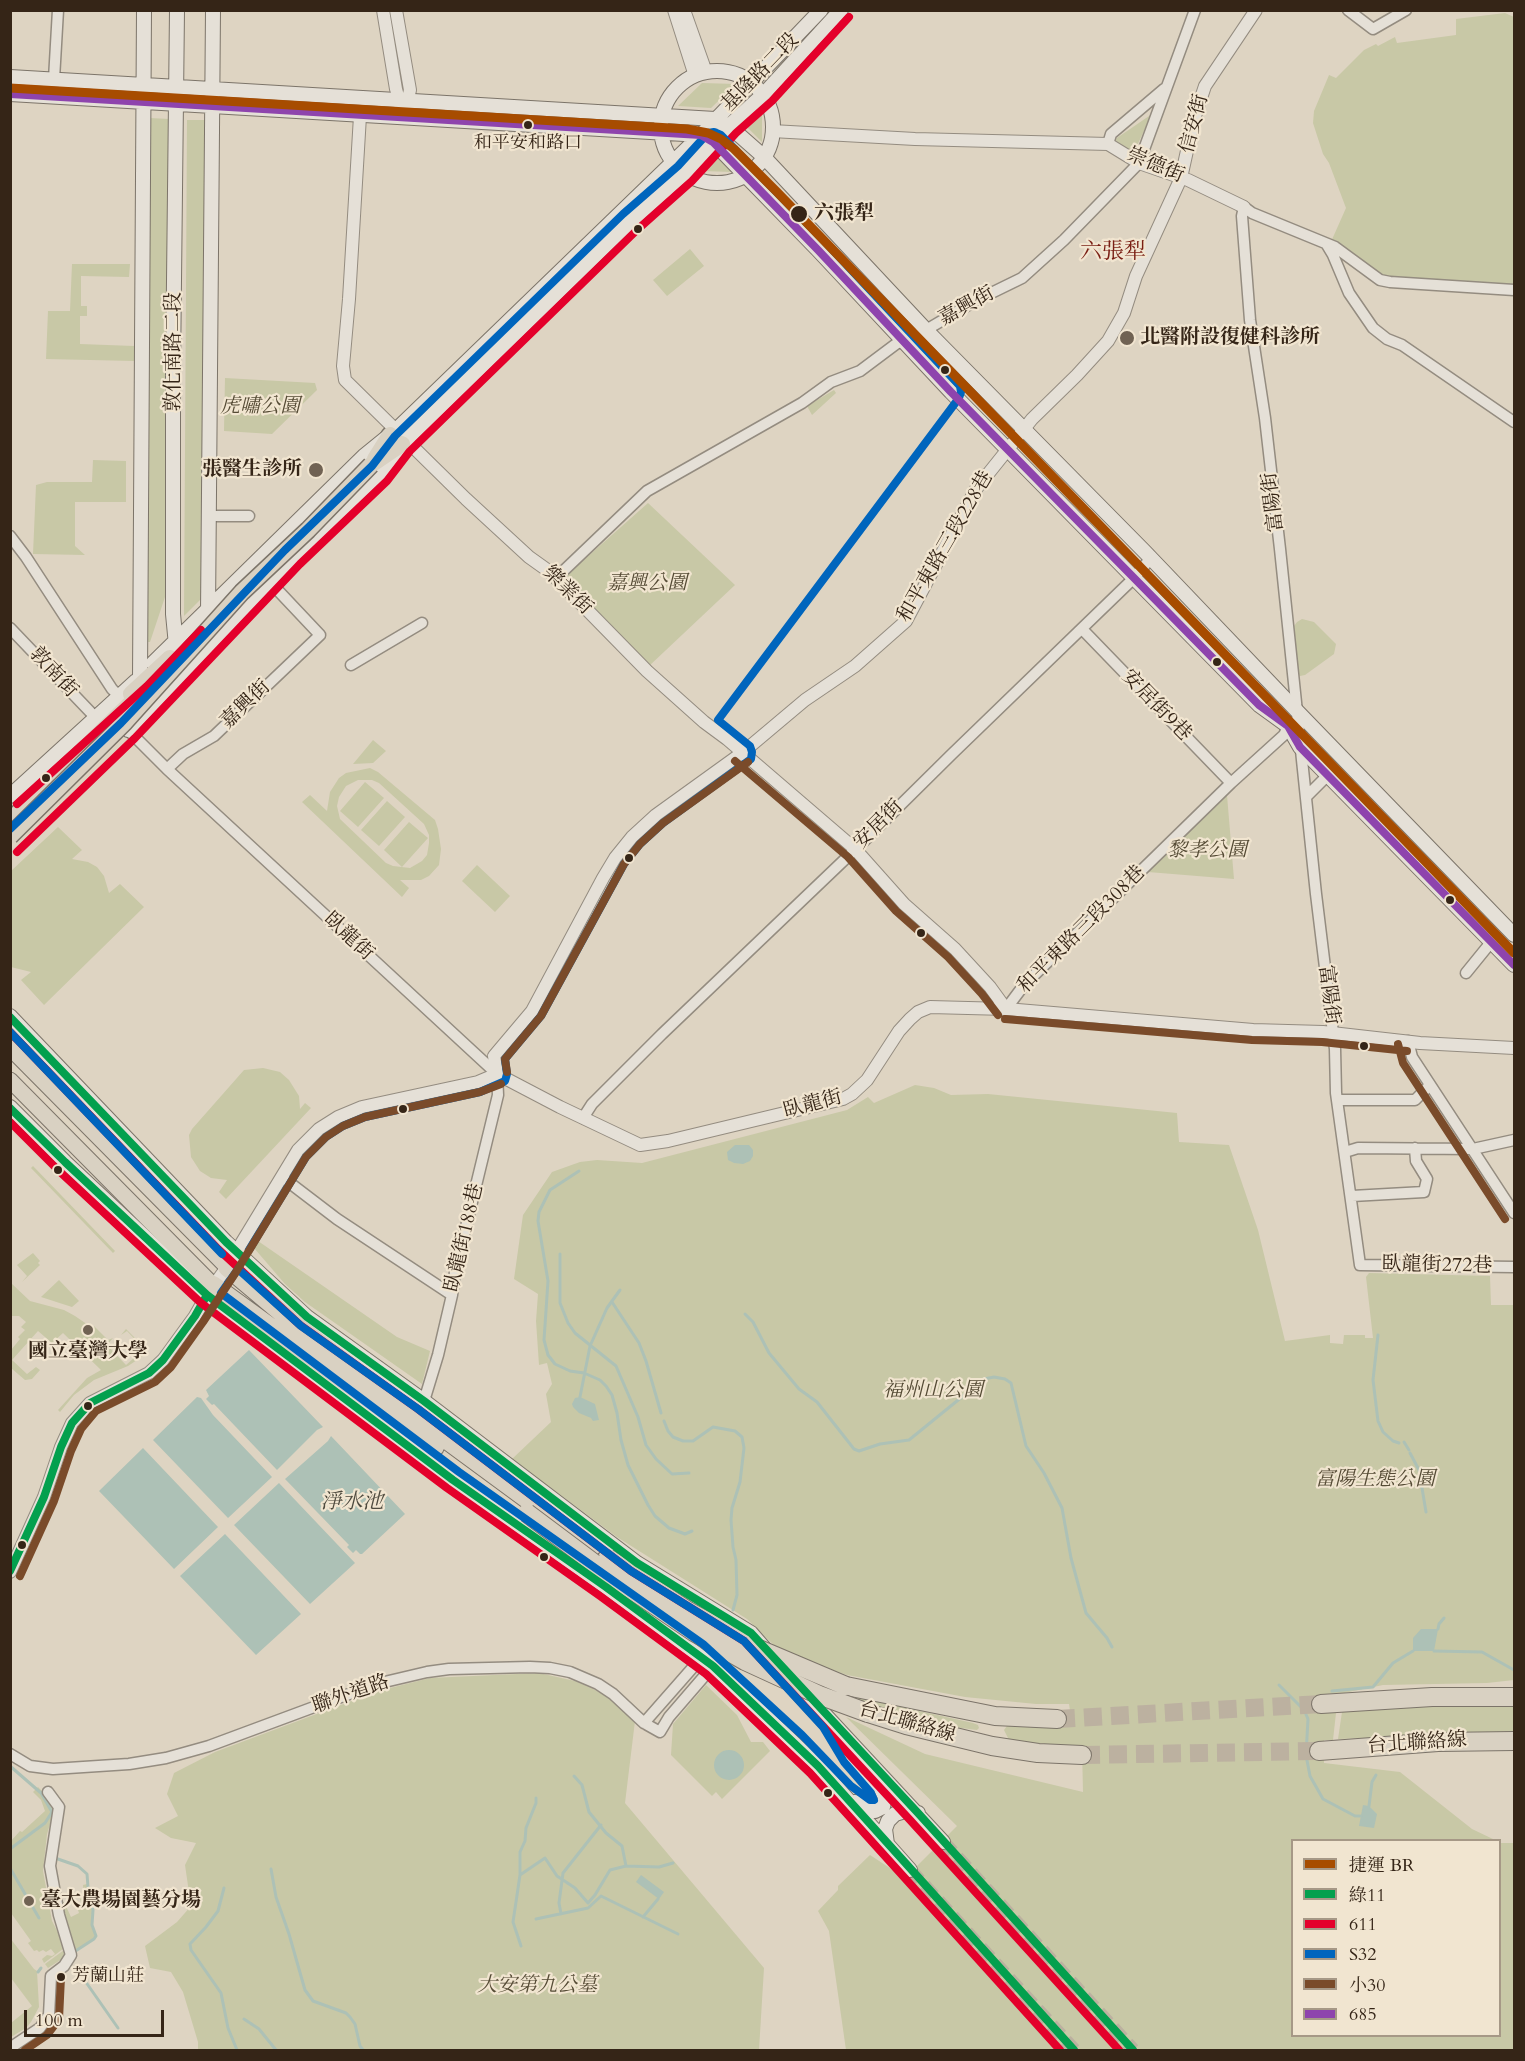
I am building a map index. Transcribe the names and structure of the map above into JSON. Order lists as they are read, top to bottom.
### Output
{
  "streets": {
    "highway": ["台北聯絡線"],
    "main road": ["基隆路二段", "敦化南路二段"],
    "street": [
      "信安街",
      "崇德街",
      "嘉興街",
      "富陽街",
      "和平東路三段228巷",
      "樂業街",
      "敦南街",
      "安居街9巷",
      "安居街",
      "和平東路三段308巷",
      "臥龍街",
      "臥龍街188巷",
      "臥龍街272巷",
      "聯外道路"
    ]
  },
  "crossings": [
    ["基隆路二段", "嘉興街"],
    ["基隆路二段", "敦化南路二段"],
    ["基隆路二段", "樂業街"],
    ["基隆路二段", "敦南街"],
    ["基隆路二段", "臥龍街"],
    ["信安街", "崇德街"],
    ["信安街", "和平東路三段228巷"],
    ["崇德街", "嘉興街"],
    ["崇德街", "富陽街"],
    ["嘉興街", "樂業街"],
    ["嘉興街", "臥龍街"],
    ["富陽街", "和平東路三段308巷"],
    ["富陽街", "臥龍街"],
    ["富陽街", "臥龍街272巷"],
    ["和平東路三段228巷", "樂業街"],
    ["和平東路三段228巷", "臥龍街"],
    ["和平東路三段228巷", "臥龍街188巷"],
    ["樂業街", "安居街"],
    ["樂業街", "和平東路三段308巷"],
    ["樂業街", "臥龍街"],
    ["安居街9巷", "安居街"],
    ["安居街9巷", "和平東路三段308巷"],
    ["安居街", "臥龍街"],
    ["和平東路三段308巷", "臥龍街"],
    ["臥龍街", "臥龍街188巷"]
  ],
  "districts": ["六張犁"],
  "water": ["淨水池"],
  "parks": [
    "虎嘯公園",
    "嘉興公園",
    "黎孝公園",
    "福州山公園",
    "富陽生態公園",
    "大安第九公墓"
  ],
  "places": [
    "和平安和路口",
    "六張犁",
    "北醫附設復健科診所",
    "張醫生診所",
    "國立臺灣大學",
    "臺大農場園藝分場",
    "芳蘭山莊"
  ],
  "lines": [
    "transit line 611",
    "metro line BR",
    "transit line 685",
    "transit line S32",
    "transit line 小30",
    "transit line 綠11"
  ],
  "legend": [
    "捷運 BR",
    "綠11",
    "611",
    "S32",
    "小30",
    "685"
  ],
  "scale_bar": "100 m"
}
